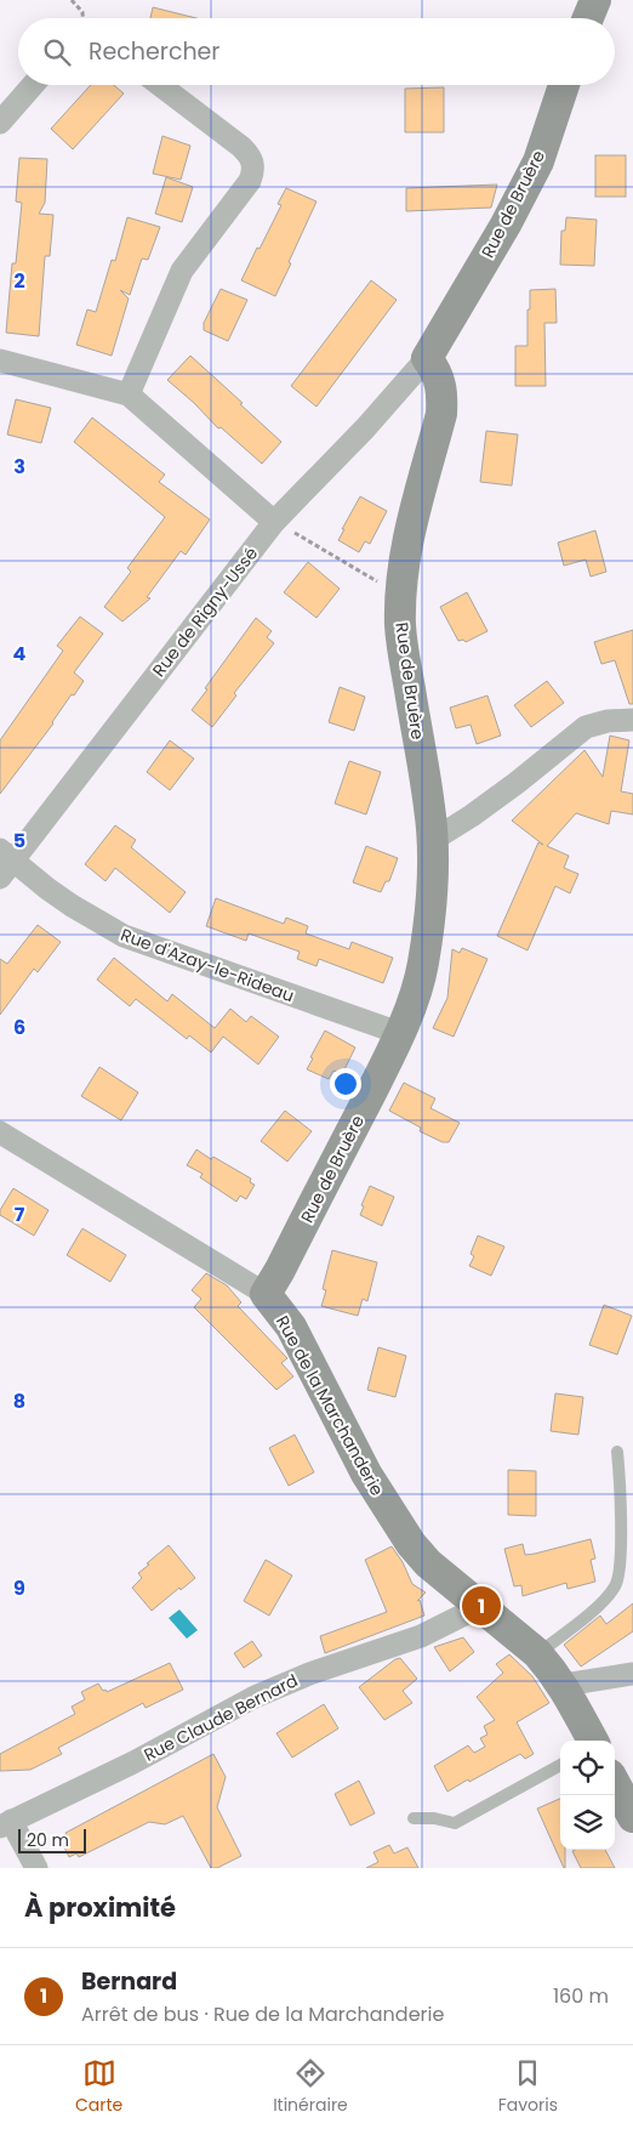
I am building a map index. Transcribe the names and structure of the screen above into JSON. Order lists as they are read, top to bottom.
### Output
{
  "streets": {
    "street": [
      "Rue de Bruère",
      "Rue de Rigny-Ussé",
      "Rue d'Azay-le-Rideau",
      "Rue de la Marchanderie",
      "Rue Claude Bernard"
    ]
  },
  "crossings": [
    ["Rue de Bruère", "Rue de Rigny-Ussé"],
    ["Rue de Bruère", "Rue d'Azay-le-Rideau"],
    ["Rue de Bruère", "Rue de la Marchanderie"],
    ["Rue de Rigny-Ussé", "Rue d'Azay-le-Rideau"],
    ["Rue de la Marchanderie", "Rue Claude Bernard"]
  ],
  "scale_bar": "20 m",
  "page": {
    "search": "Rechercher",
    "pins": "1",
    "scale": "20 m",
    "heading": "À proximité",
    "list": [
      {
        "mark": "1",
        "name": "Bernard",
        "note": "Arrêt de bus · Rue de la Marchanderie",
        "value": "160 m"
      }
    ],
    "nav": ["Carte", "Itinéraire", "Favoris"]
  },
  "grid": {
    "rows": [
      "2",
      "3",
      "4",
      "5",
      "6",
      "7",
      "8",
      "9"
    ]
  }
}
